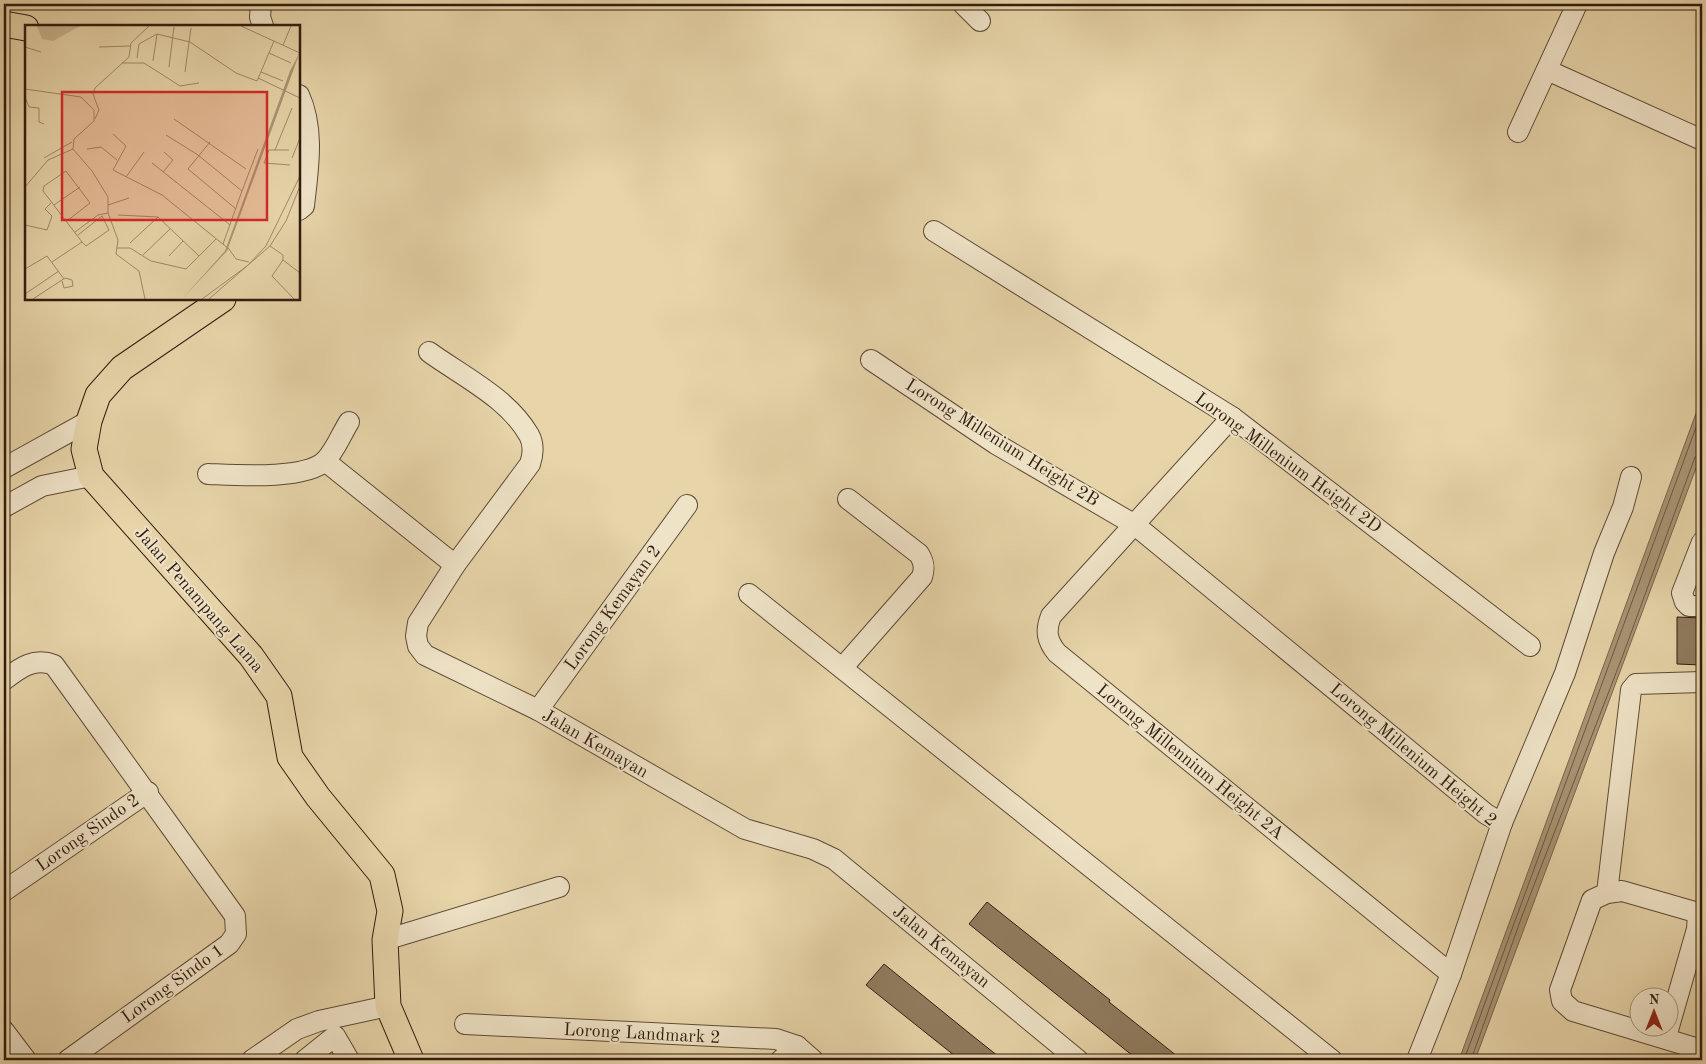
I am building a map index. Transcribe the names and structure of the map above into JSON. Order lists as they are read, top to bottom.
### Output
{
  "streets": {
    "main road": ["Jalan Penampang Lama"],
    "street": [
      "Lorong Millenium Height 2B",
      "Lorong Millenium Height 2D",
      "Lorong Kemayan 2",
      "Jalan Kemayan",
      "Lorong Millenium Height 2",
      "Lorong Millennium Height 2A",
      "Lorong Sindo 2",
      "Lorong Sindo 1",
      "Lorong Landmark 2"
    ]
  },
  "crossings": [
    ["Lorong Millenium Height 2B", "Lorong Millenium Height 2"],
    ["Lorong Millenium Height 2B", "Lorong Millennium Height 2A"],
    ["Lorong Kemayan 2", "Jalan Kemayan"],
    ["Lorong Millenium Height 2", "Lorong Millennium Height 2A"],
    ["Lorong Sindo 2", "Lorong Sindo 1"]
  ],
  "north": "top"
}
